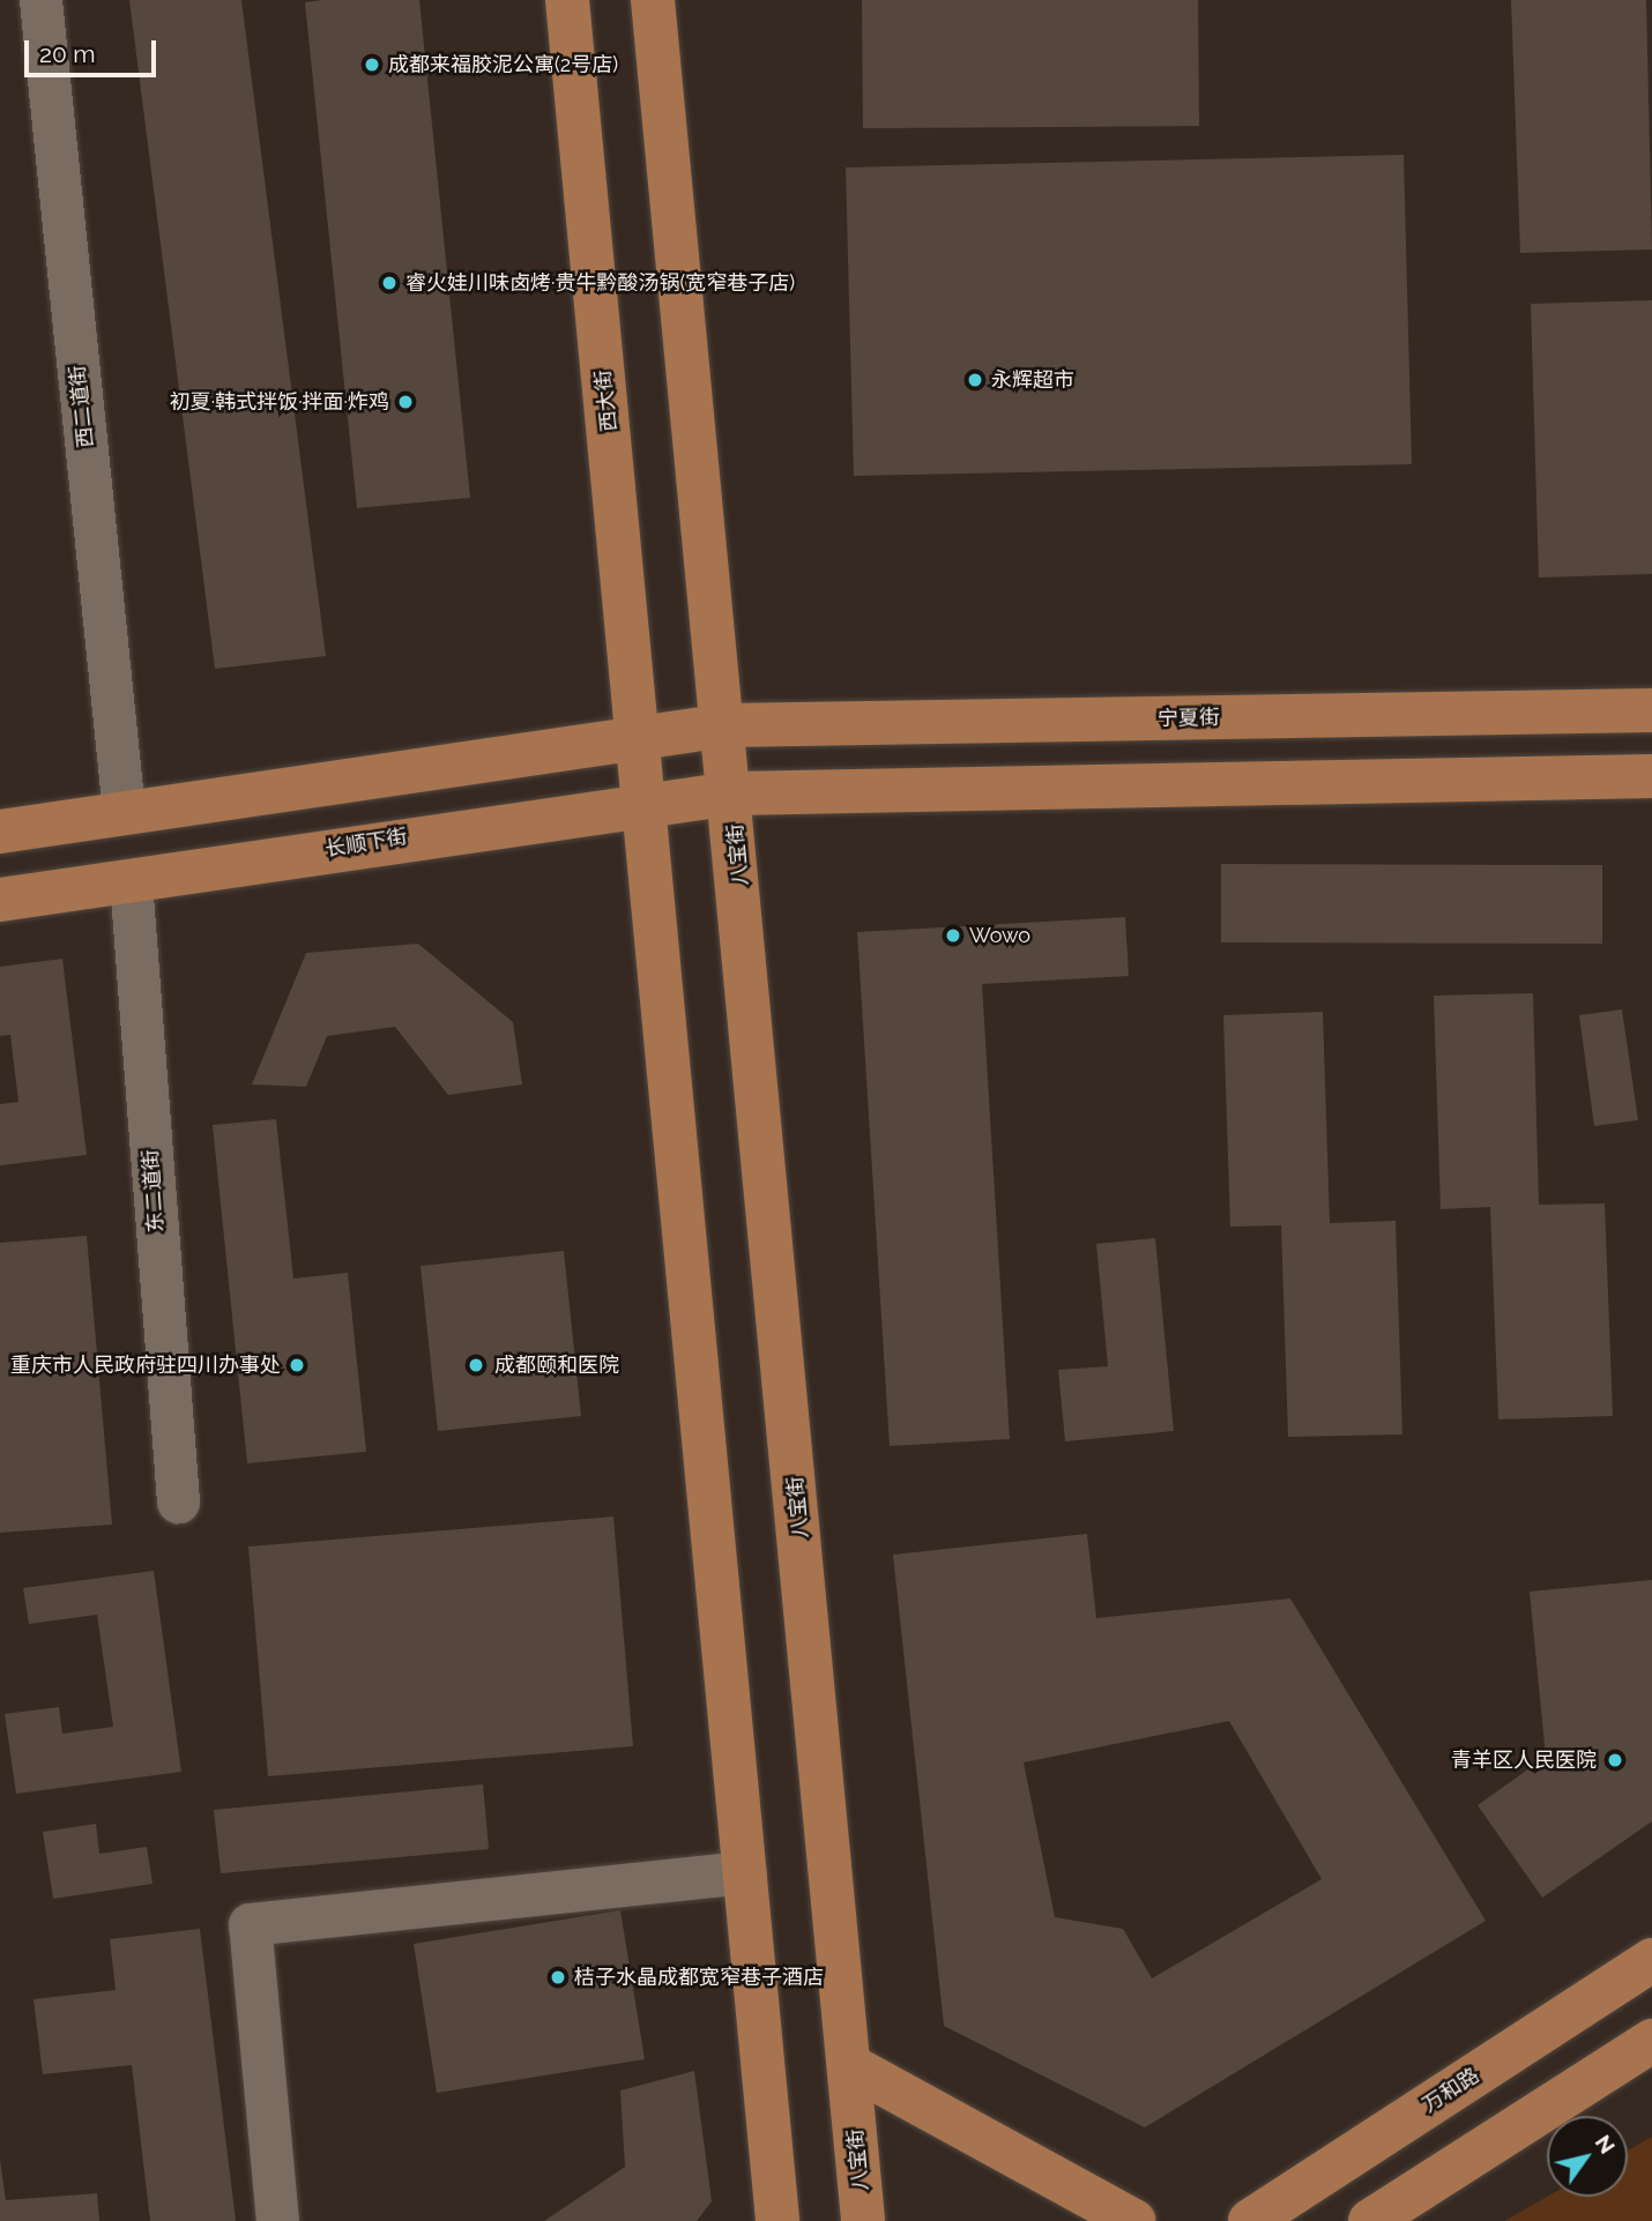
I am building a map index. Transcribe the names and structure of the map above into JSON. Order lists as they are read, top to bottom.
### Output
{
  "streets": {
    "main road": [
      "西大街",
      "宁夏街",
      "长顺下街",
      "八宝街",
      "万和路"
    ],
    "street": ["西二道街", "东二道街"]
  },
  "crossings": [
    ["西大街", "长顺下街"],
    ["长顺下街", "八宝街"],
    ["长顺下街", "东二道街"]
  ],
  "places": [
    "成都来福胶泥公寓(2号店)",
    "睿火娃川味卤烤·贵牛黔酸汤锅(宽窄巷子店)",
    "永辉超市",
    "初夏·韩式拌饭·拌面·炸鸡",
    "Wowo",
    "重庆市人民政府驻四川办事处",
    "成都颐和医院",
    "青羊区人民医院",
    "桔子水晶成都宽窄巷子酒店"
  ],
  "scale_bar": "20 m",
  "north": "top right"
}
